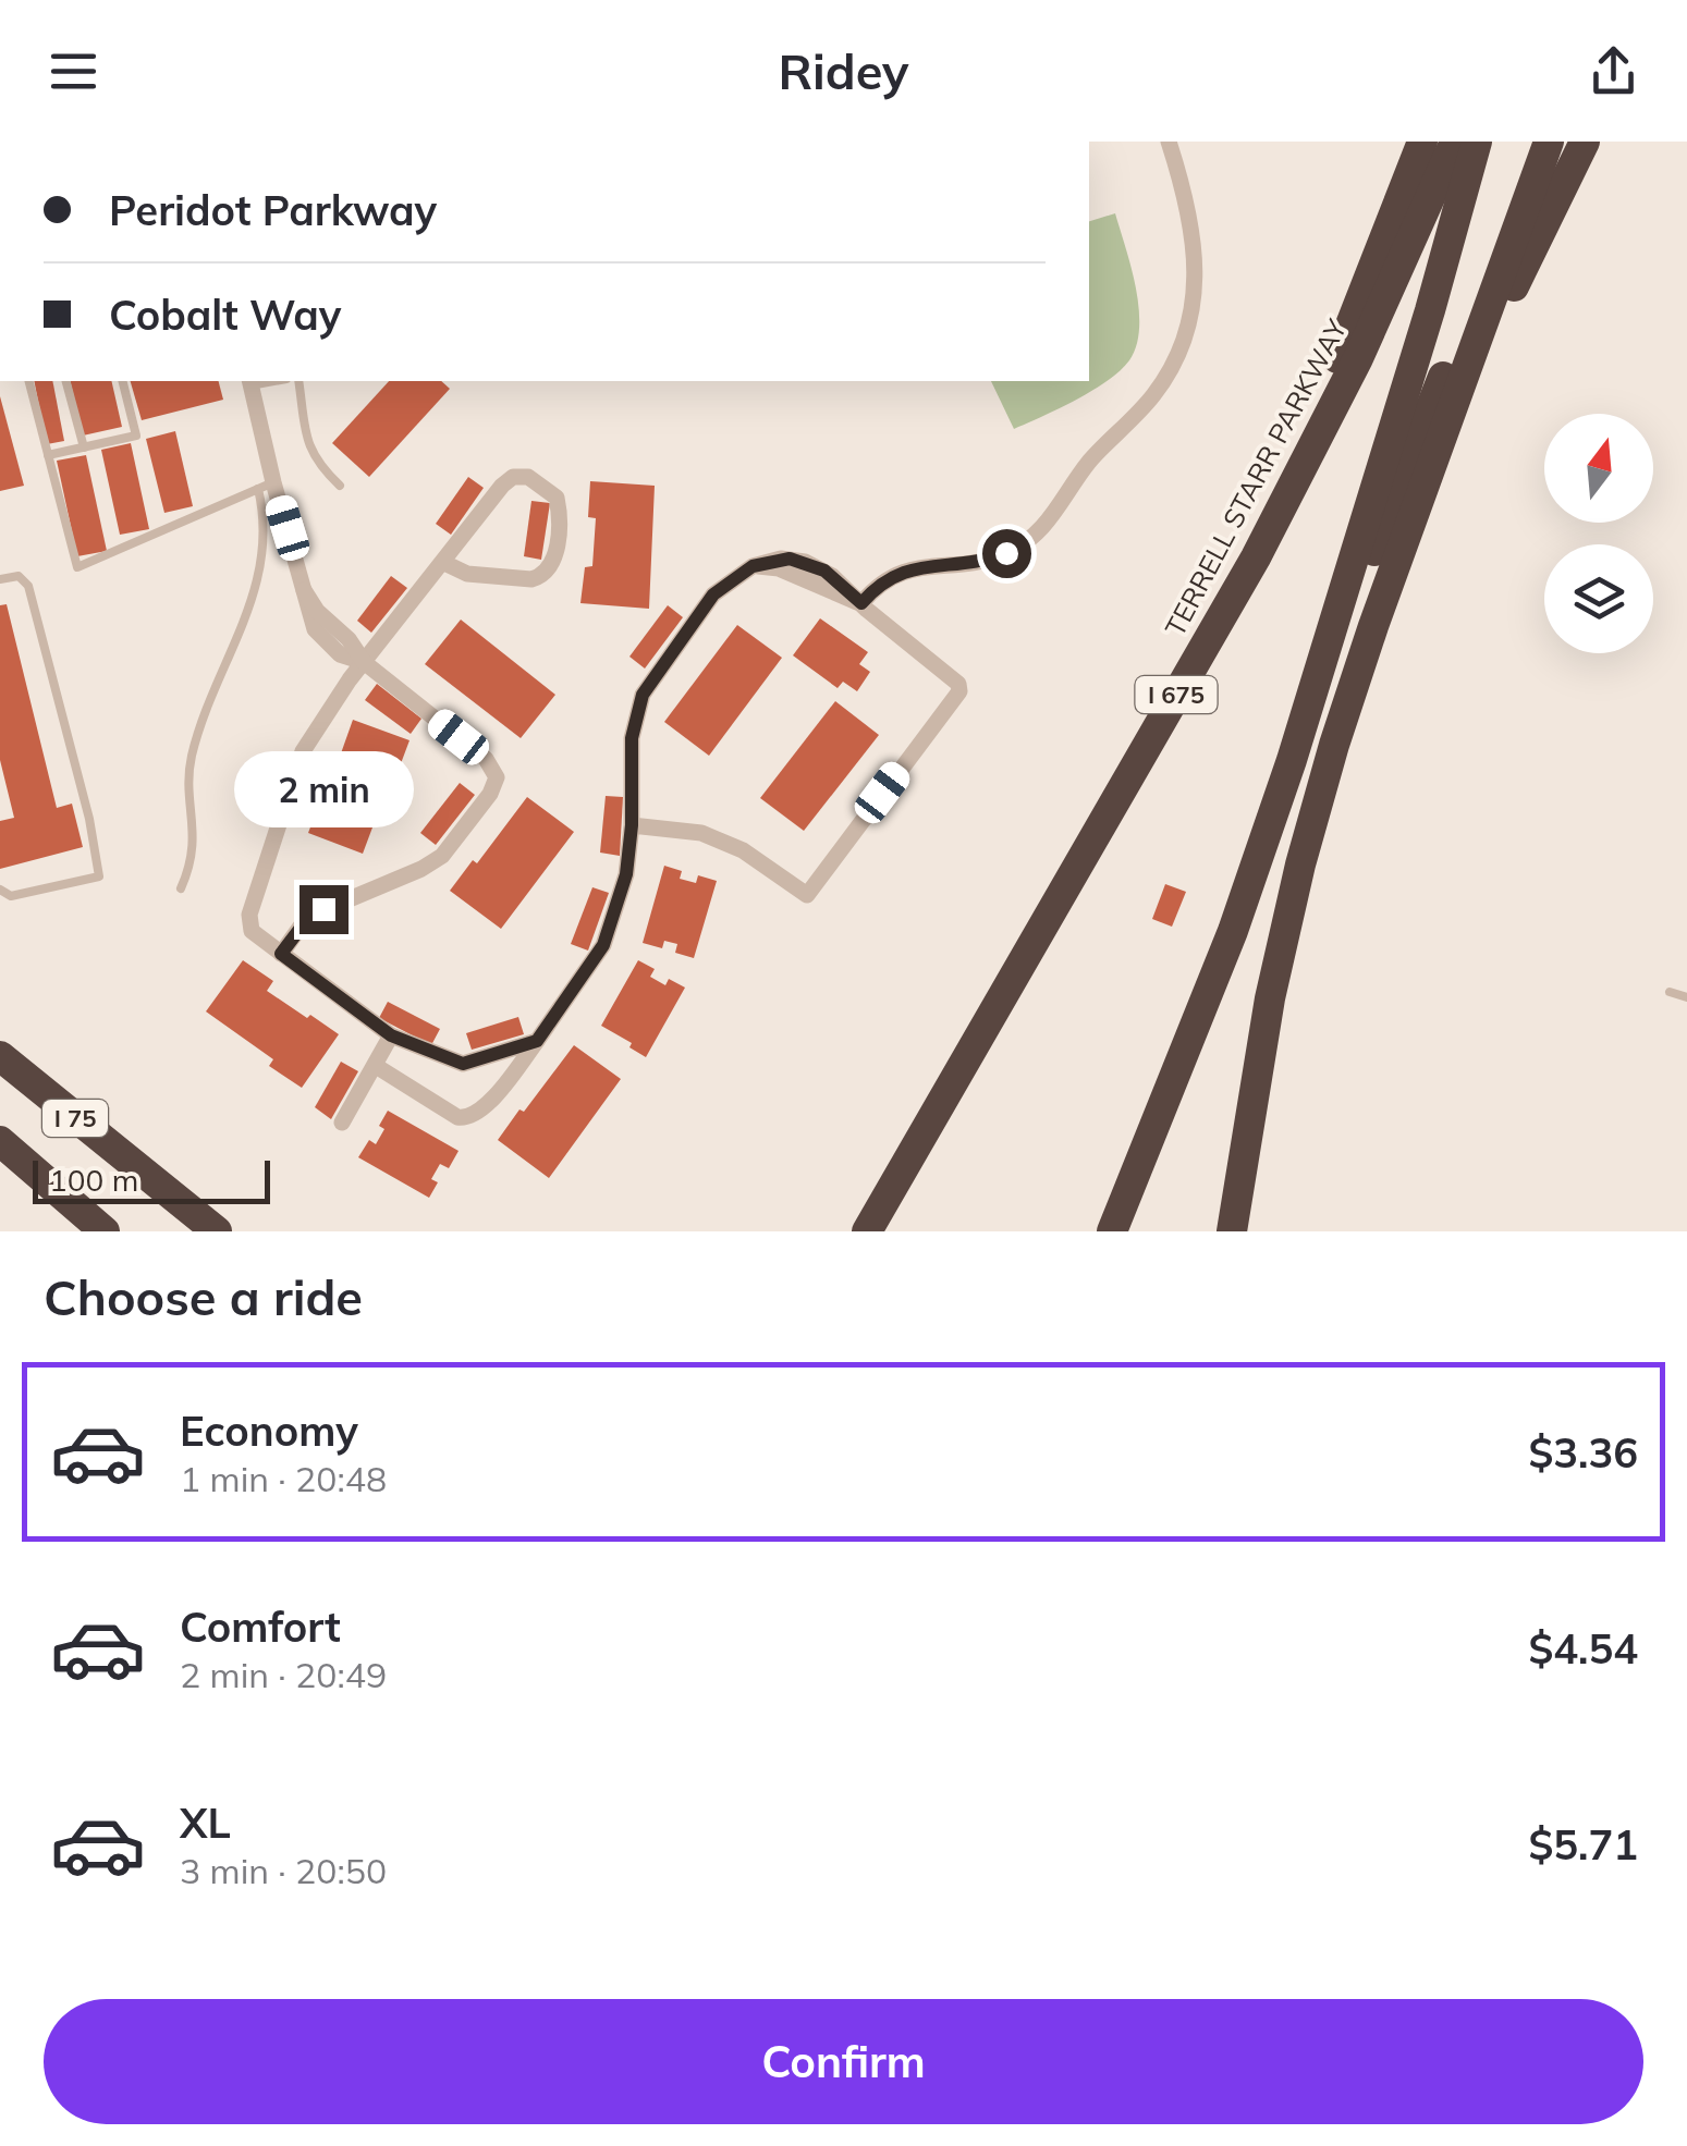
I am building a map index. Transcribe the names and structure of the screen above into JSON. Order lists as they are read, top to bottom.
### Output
{
  "streets": {
    "highway": ["TERRELL STARR PARKWAY", "I 675", "I 75"]
  },
  "scale_bar": "100 m",
  "north": "top",
  "page": {
    "header": "Ridey",
    "banner": ["Peridot Parkway", "Cobalt Way"],
    "bubble": "2 min",
    "scale": "100 m",
    "heading": "Choose a ride",
    "list": [
      {
        "name": "Economy",
        "note": "1 min · 20:48",
        "value": "$3.36"
      },
      {
        "name": "Comfort",
        "note": "2 min · 20:49",
        "value": "$4.54"
      },
      {
        "name": "XL",
        "note": "3 min · 20:50",
        "value": "$5.71"
      }
    ],
    "buttons": "Confirm"
  }
}
